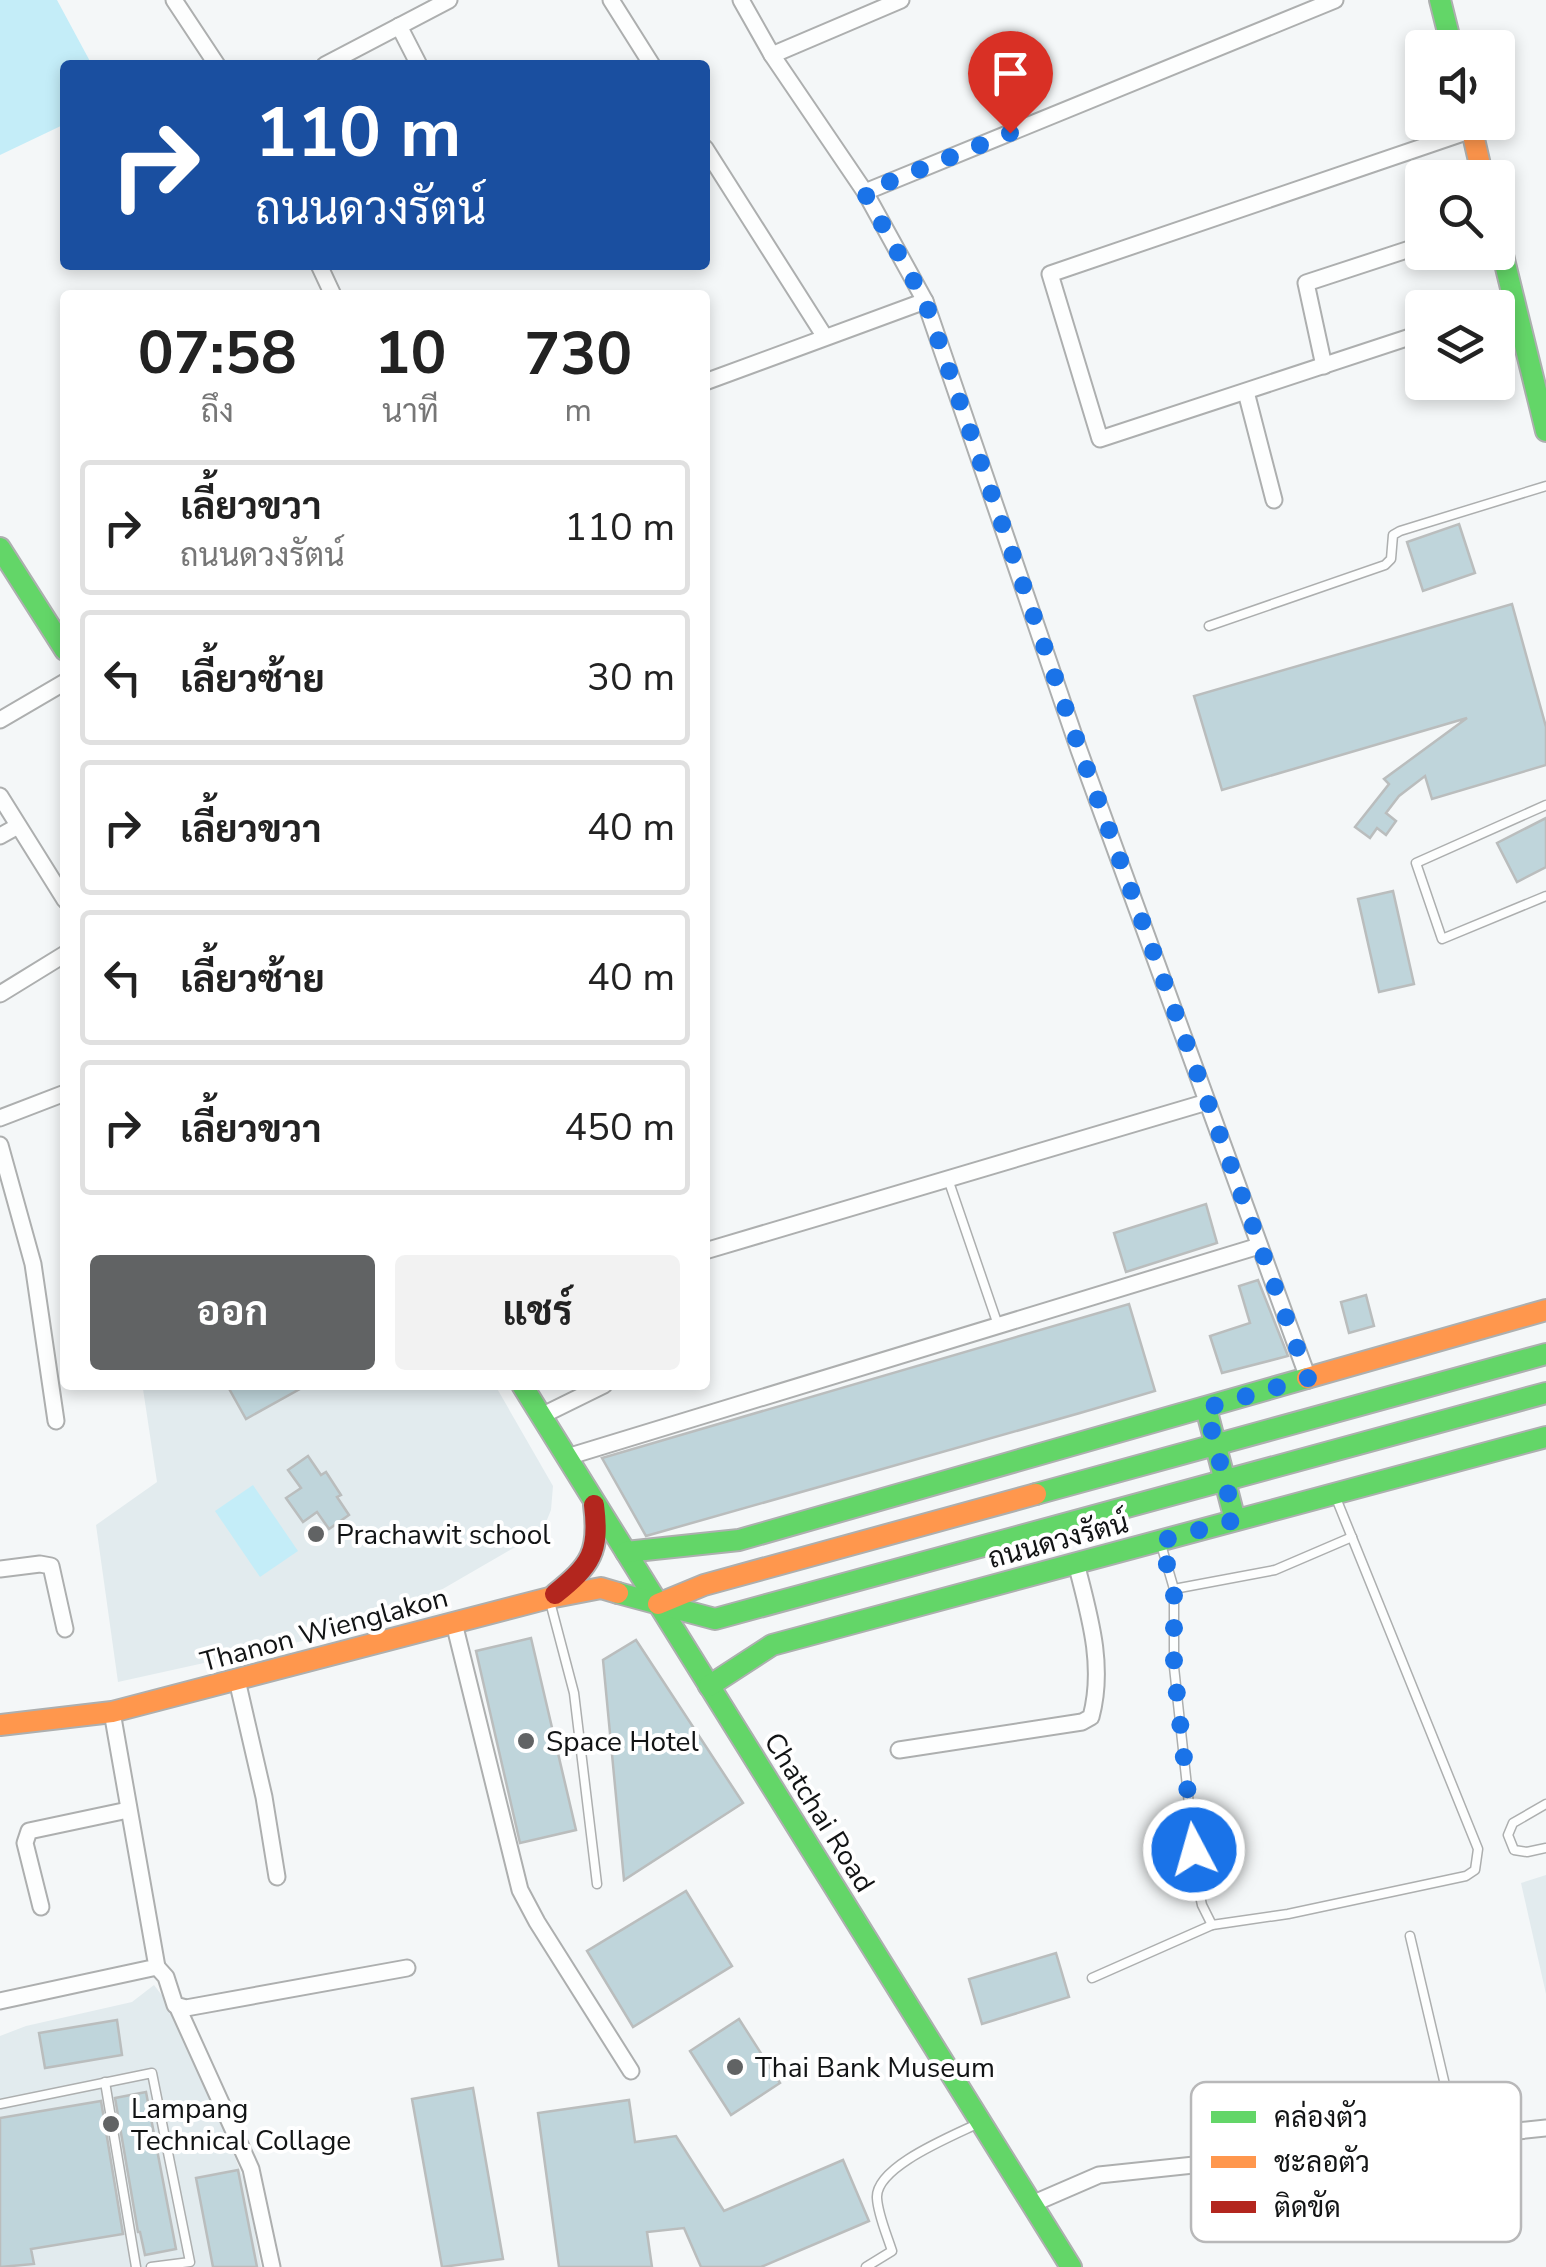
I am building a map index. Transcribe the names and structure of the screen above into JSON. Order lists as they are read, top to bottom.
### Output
{
  "streets": {
    "main road": ["ถนนดวงรัตน์", "Thanon Wienglakon", "Chatchai Road"]
  },
  "crossings": [
    ["ถนนดวงรัตน์", "Chatchai Road"],
    ["Thanon Wienglakon", "Chatchai Road"]
  ],
  "places": [
    "Prachawit school",
    "Space Hotel",
    "Thai Bank Museum",
    "Lampang Technical Collage"
  ],
  "legend": ["คล่องตัว", "ชะลอตัว", "ติดขัด"],
  "page": {
    "turn": ["110 m", "ถนนดวงรัตน์"],
    "eta": [
      "07:58",
      "ถึง",
      "10",
      "นาที",
      "730",
      "m"
    ],
    "list": [
      {
        "name": "เลี้ยวขวา",
        "note": "ถนนดวงรัตน์",
        "value": "110 m"
      },
      {
        "name": "เลี้ยวซ้าย",
        "value": "30 m"
      },
      {
        "name": "เลี้ยวขวา",
        "value": "40 m"
      },
      {
        "name": "เลี้ยวซ้าย",
        "value": "40 m"
      },
      {
        "name": "เลี้ยวขวา",
        "value": "450 m"
      }
    ],
    "buttons": ["ออก", "แชร์"]
  }
}
